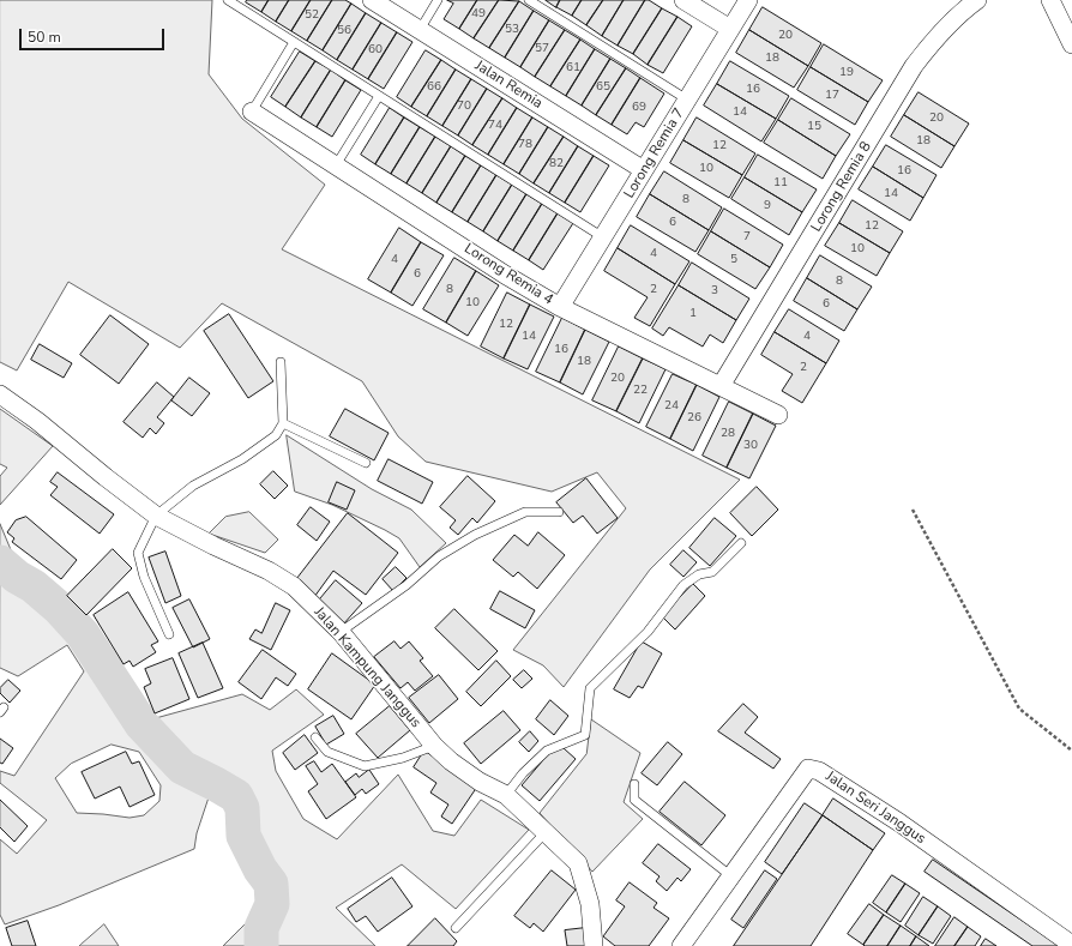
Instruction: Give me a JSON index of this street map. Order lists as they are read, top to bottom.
{
  "streets": {
    "street": [
      "Jalan Remia",
      "Lorong Remia 7",
      "Lorong Remia 8",
      "Lorong Remia 4",
      "Jalan Kampung Janggus",
      "Jalan Seri Janggus"
    ]
  },
  "crossings": [
    ["Jalan Remia", "Lorong Remia 7"],
    ["Lorong Remia 7", "Lorong Remia 4"],
    ["Lorong Remia 8", "Lorong Remia 4"]
  ],
  "house_numbers": [
    "49",
    "52",
    "53",
    "56",
    "20",
    "57",
    "60",
    "18",
    "61",
    "19",
    "66",
    "65",
    "16",
    "17",
    "70",
    "69",
    "14",
    "20",
    "74",
    "15",
    "18",
    "78",
    "12",
    "82",
    "10",
    "16",
    "11",
    "14",
    "8",
    "9",
    "6",
    "12",
    "7",
    "10",
    "4",
    "4",
    "5",
    "6",
    "8",
    "8",
    "2",
    "3",
    "10",
    "6",
    "1",
    "12",
    "14",
    "4",
    "16",
    "18",
    "2",
    "20",
    "22",
    "24",
    "26",
    "28",
    "30"
  ],
  "scale_bar": "50 m"
}
